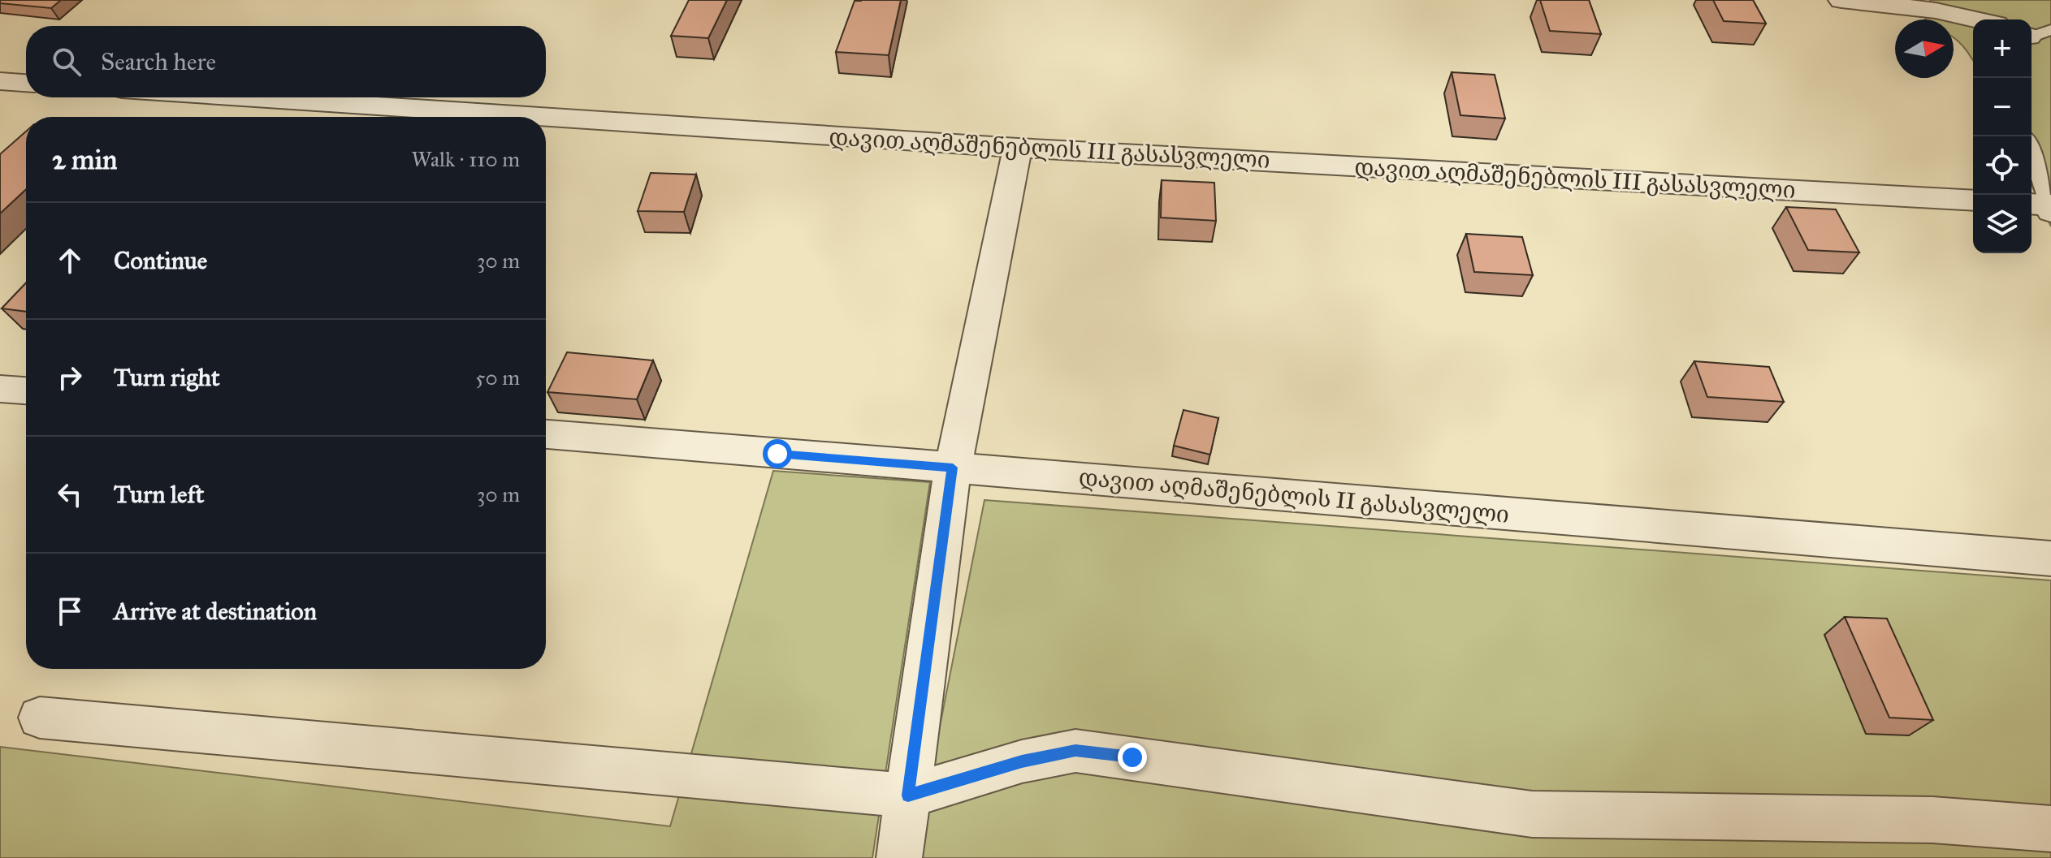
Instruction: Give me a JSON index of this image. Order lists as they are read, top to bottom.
{
  "streets": {
    "street": ["დავით აღმაშენებლის III გასასვლელი", "დავით აღმაშენებლის II გასასვლელი"]
  },
  "north": "right",
  "page": {
    "map_buttons": ["+", "−"],
    "search": "Search here",
    "heading": ["2 min", "Walk · 110 m"],
    "list": [
      ["Continue", "30 m"],
      ["Turn right", "50 m"],
      ["Turn left", "30 m"],
      "Arrive at destination"
    ]
  }
}
